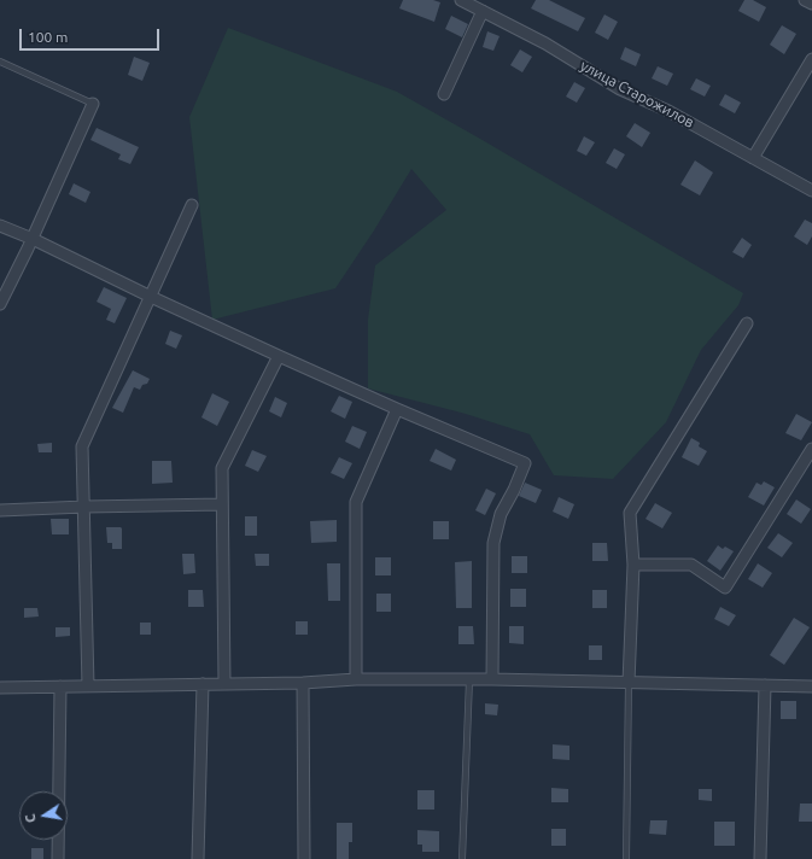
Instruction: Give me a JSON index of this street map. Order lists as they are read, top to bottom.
{
  "streets": {
    "street": ["улица Старожилов"]
  },
  "scale_bar": "100 m",
  "north": "left"
}
